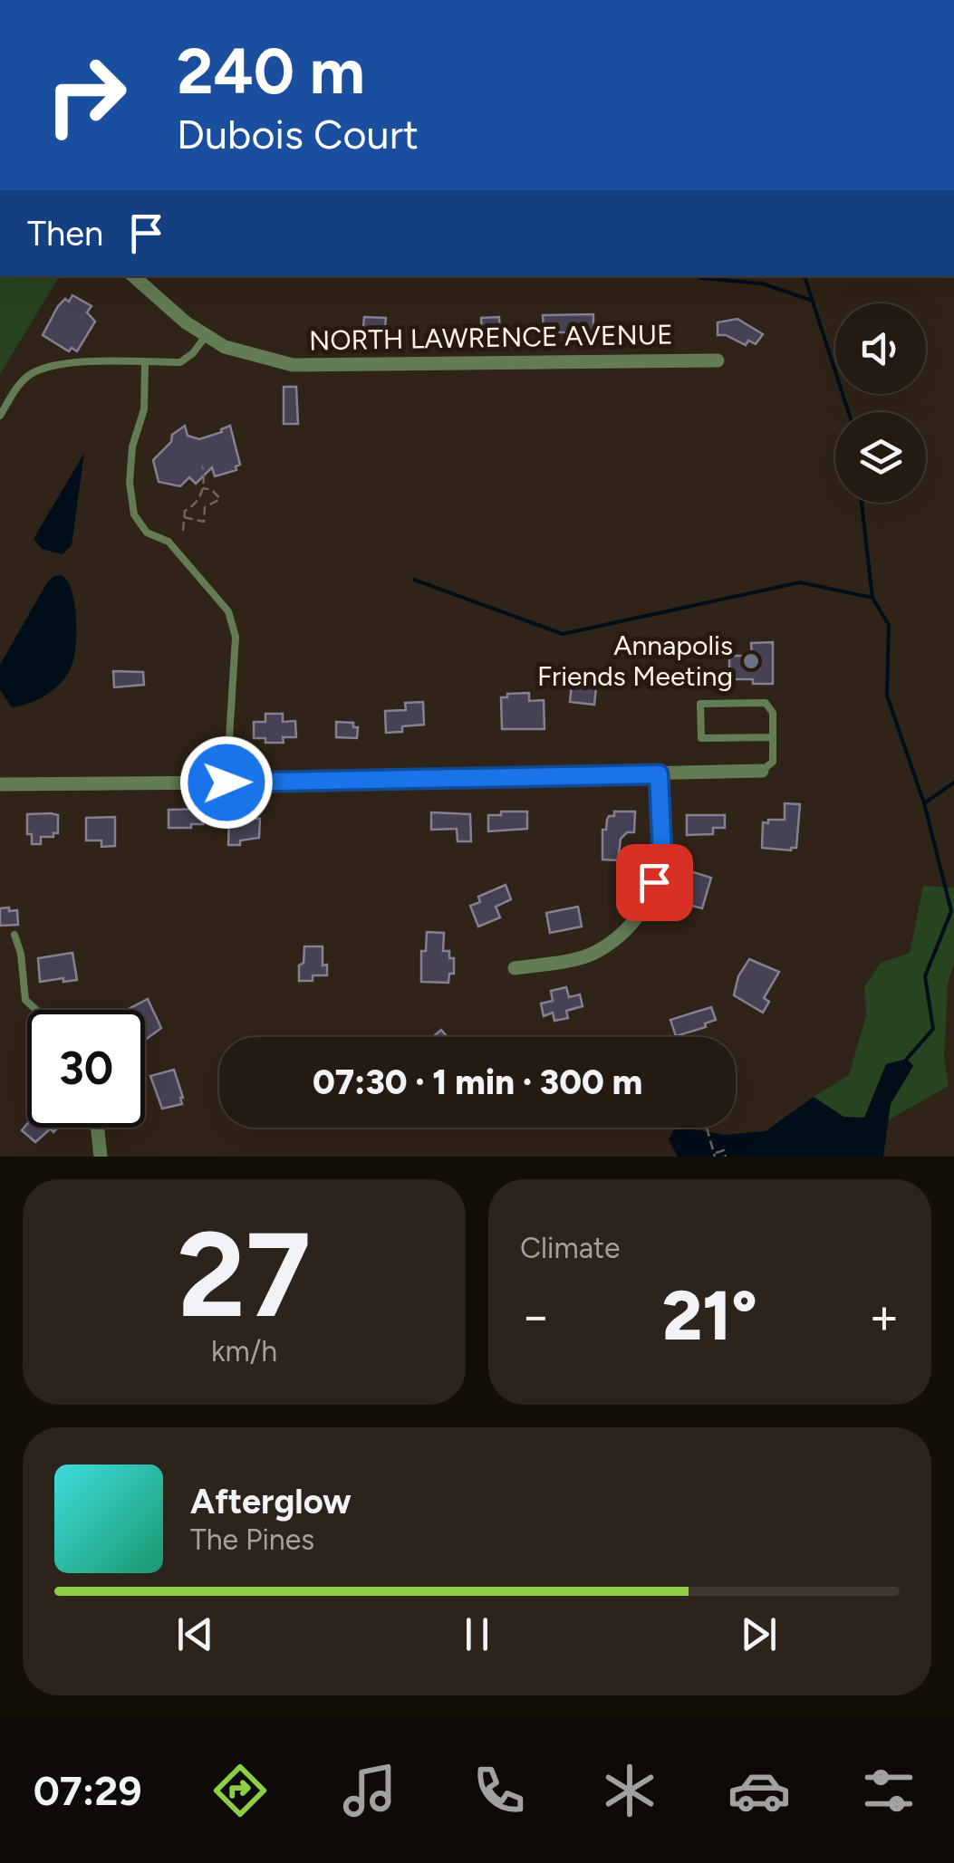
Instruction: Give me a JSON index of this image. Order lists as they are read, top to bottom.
{
  "streets": {
    "street": ["NORTH LAWRENCE AVENUE"]
  },
  "places": ["Annapolis Friends Meeting"],
  "page": {
    "turn": ["240 m", "Dubois Court"],
    "then": "Then",
    "limit": "30",
    "trip": "07:30 · 1 min · 300 m",
    "tile": [
      ["27", "km/h"],
      "Climate"
    ],
    "heat": ["−", "21°", "+"],
    "song": ["Afterglow", "The Pines"],
    "tabs": "07:29"
  }
}
